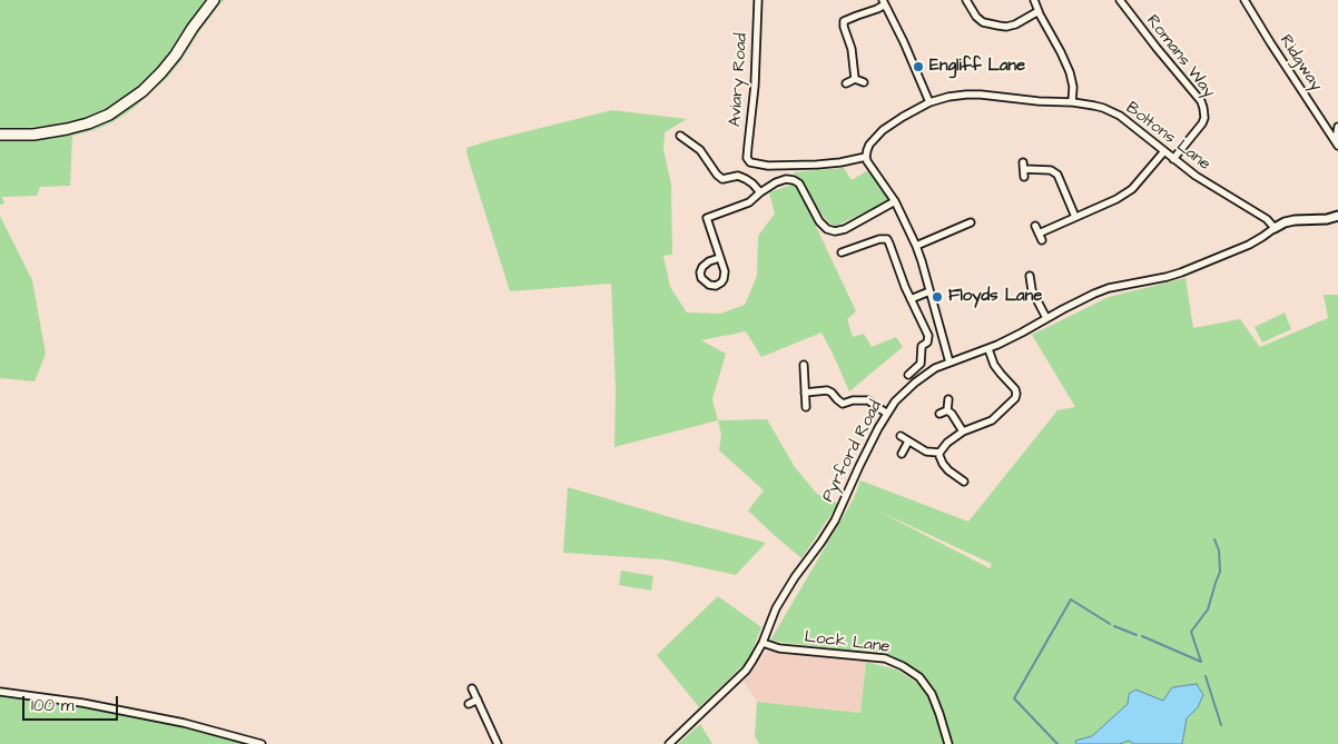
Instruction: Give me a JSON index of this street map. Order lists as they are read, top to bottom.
{
  "streets": {
    "street": [
      "Romans Way",
      "Ridgway",
      "Aviary Road",
      "Boltons Lane",
      "Pyrford Road",
      "Lock Lane"
    ]
  },
  "crossings": [
    ["Romans Way", "Boltons Lane"],
    ["Aviary Road", "Boltons Lane"],
    ["Boltons Lane", "Pyrford Road"],
    ["Pyrford Road", "Lock Lane"]
  ],
  "places": ["Engliff Lane", "Floyds Lane"],
  "scale_bar": "100 m"
}
